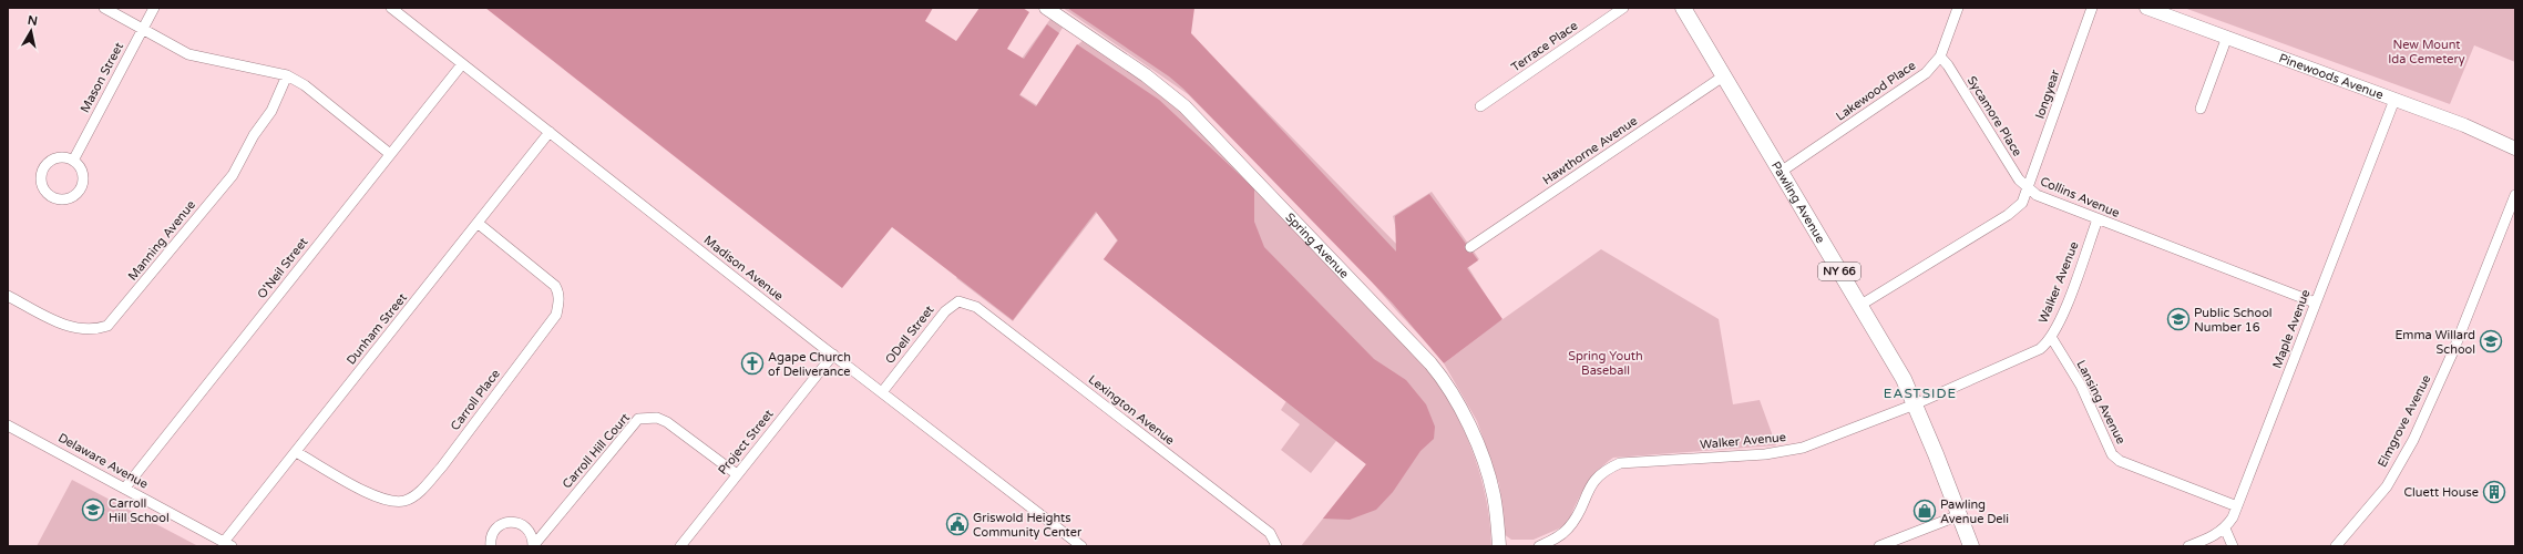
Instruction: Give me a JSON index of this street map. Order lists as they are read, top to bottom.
{
  "streets": {
    "main road": ["Pawling Avenue", "NY 66"],
    "street": [
      "Terrace Place",
      "Pinewoods Avenue",
      "Mason Street",
      "Lakewood Place",
      "longyear",
      "Sycamore Place",
      "Hawthorne Avenue",
      "Collins Avenue",
      "Manning Avenue",
      "Spring Avenue",
      "O'Neil Street",
      "Madison Avenue",
      "Walker Avenue",
      "Dunham Street",
      "Maple Avenue",
      "ODell Street",
      "Carroll Place",
      "Lansing Avenue",
      "Lexington Avenue",
      "Elmgrove Avenue",
      "Project Street",
      "Carroll Hill Court",
      "Delaware Avenue"
    ]
  },
  "crossings": [
    ["Pinewoods Avenue", "Maple Avenue"],
    ["Lakewood Place", "Sycamore Place"],
    ["Lakewood Place", "Pawling Avenue"],
    ["longyear", "Sycamore Place"],
    ["longyear", "Collins Avenue"],
    ["Sycamore Place", "Collins Avenue"],
    ["Hawthorne Avenue", "Pawling Avenue"],
    ["Collins Avenue", "Pawling Avenue"],
    ["Collins Avenue", "Walker Avenue"],
    ["Collins Avenue", "Maple Avenue"],
    ["Pawling Avenue", "Walker Avenue"],
    ["O'Neil Street", "Madison Avenue"],
    ["O'Neil Street", "Delaware Avenue"],
    ["Madison Avenue", "Dunham Street"],
    ["Madison Avenue", "ODell Street"],
    ["Madison Avenue", "Project Street"],
    ["Walker Avenue", "Lansing Avenue"],
    ["Dunham Street", "Carroll Place"],
    ["Dunham Street", "Delaware Avenue"],
    ["Maple Avenue", "Lansing Avenue"],
    ["ODell Street", "Lexington Avenue"],
    ["Project Street", "Carroll Hill Court"]
  ],
  "districts": ["EASTSIDE"],
  "parks": ["New Mount Ida Cemetery", "Spring Youth Baseball"],
  "places": {
    "school or university": ["Public School Number 16", "Emma Willard School", "Carroll Hill School"],
    "church": ["Agape Church of Deliverance"],
    "building": ["Cluett House"],
    "shop": ["Pawling Avenue Deli"],
    "public building": ["Griswold Heights Community Center"]
  },
  "north": "top"
}
